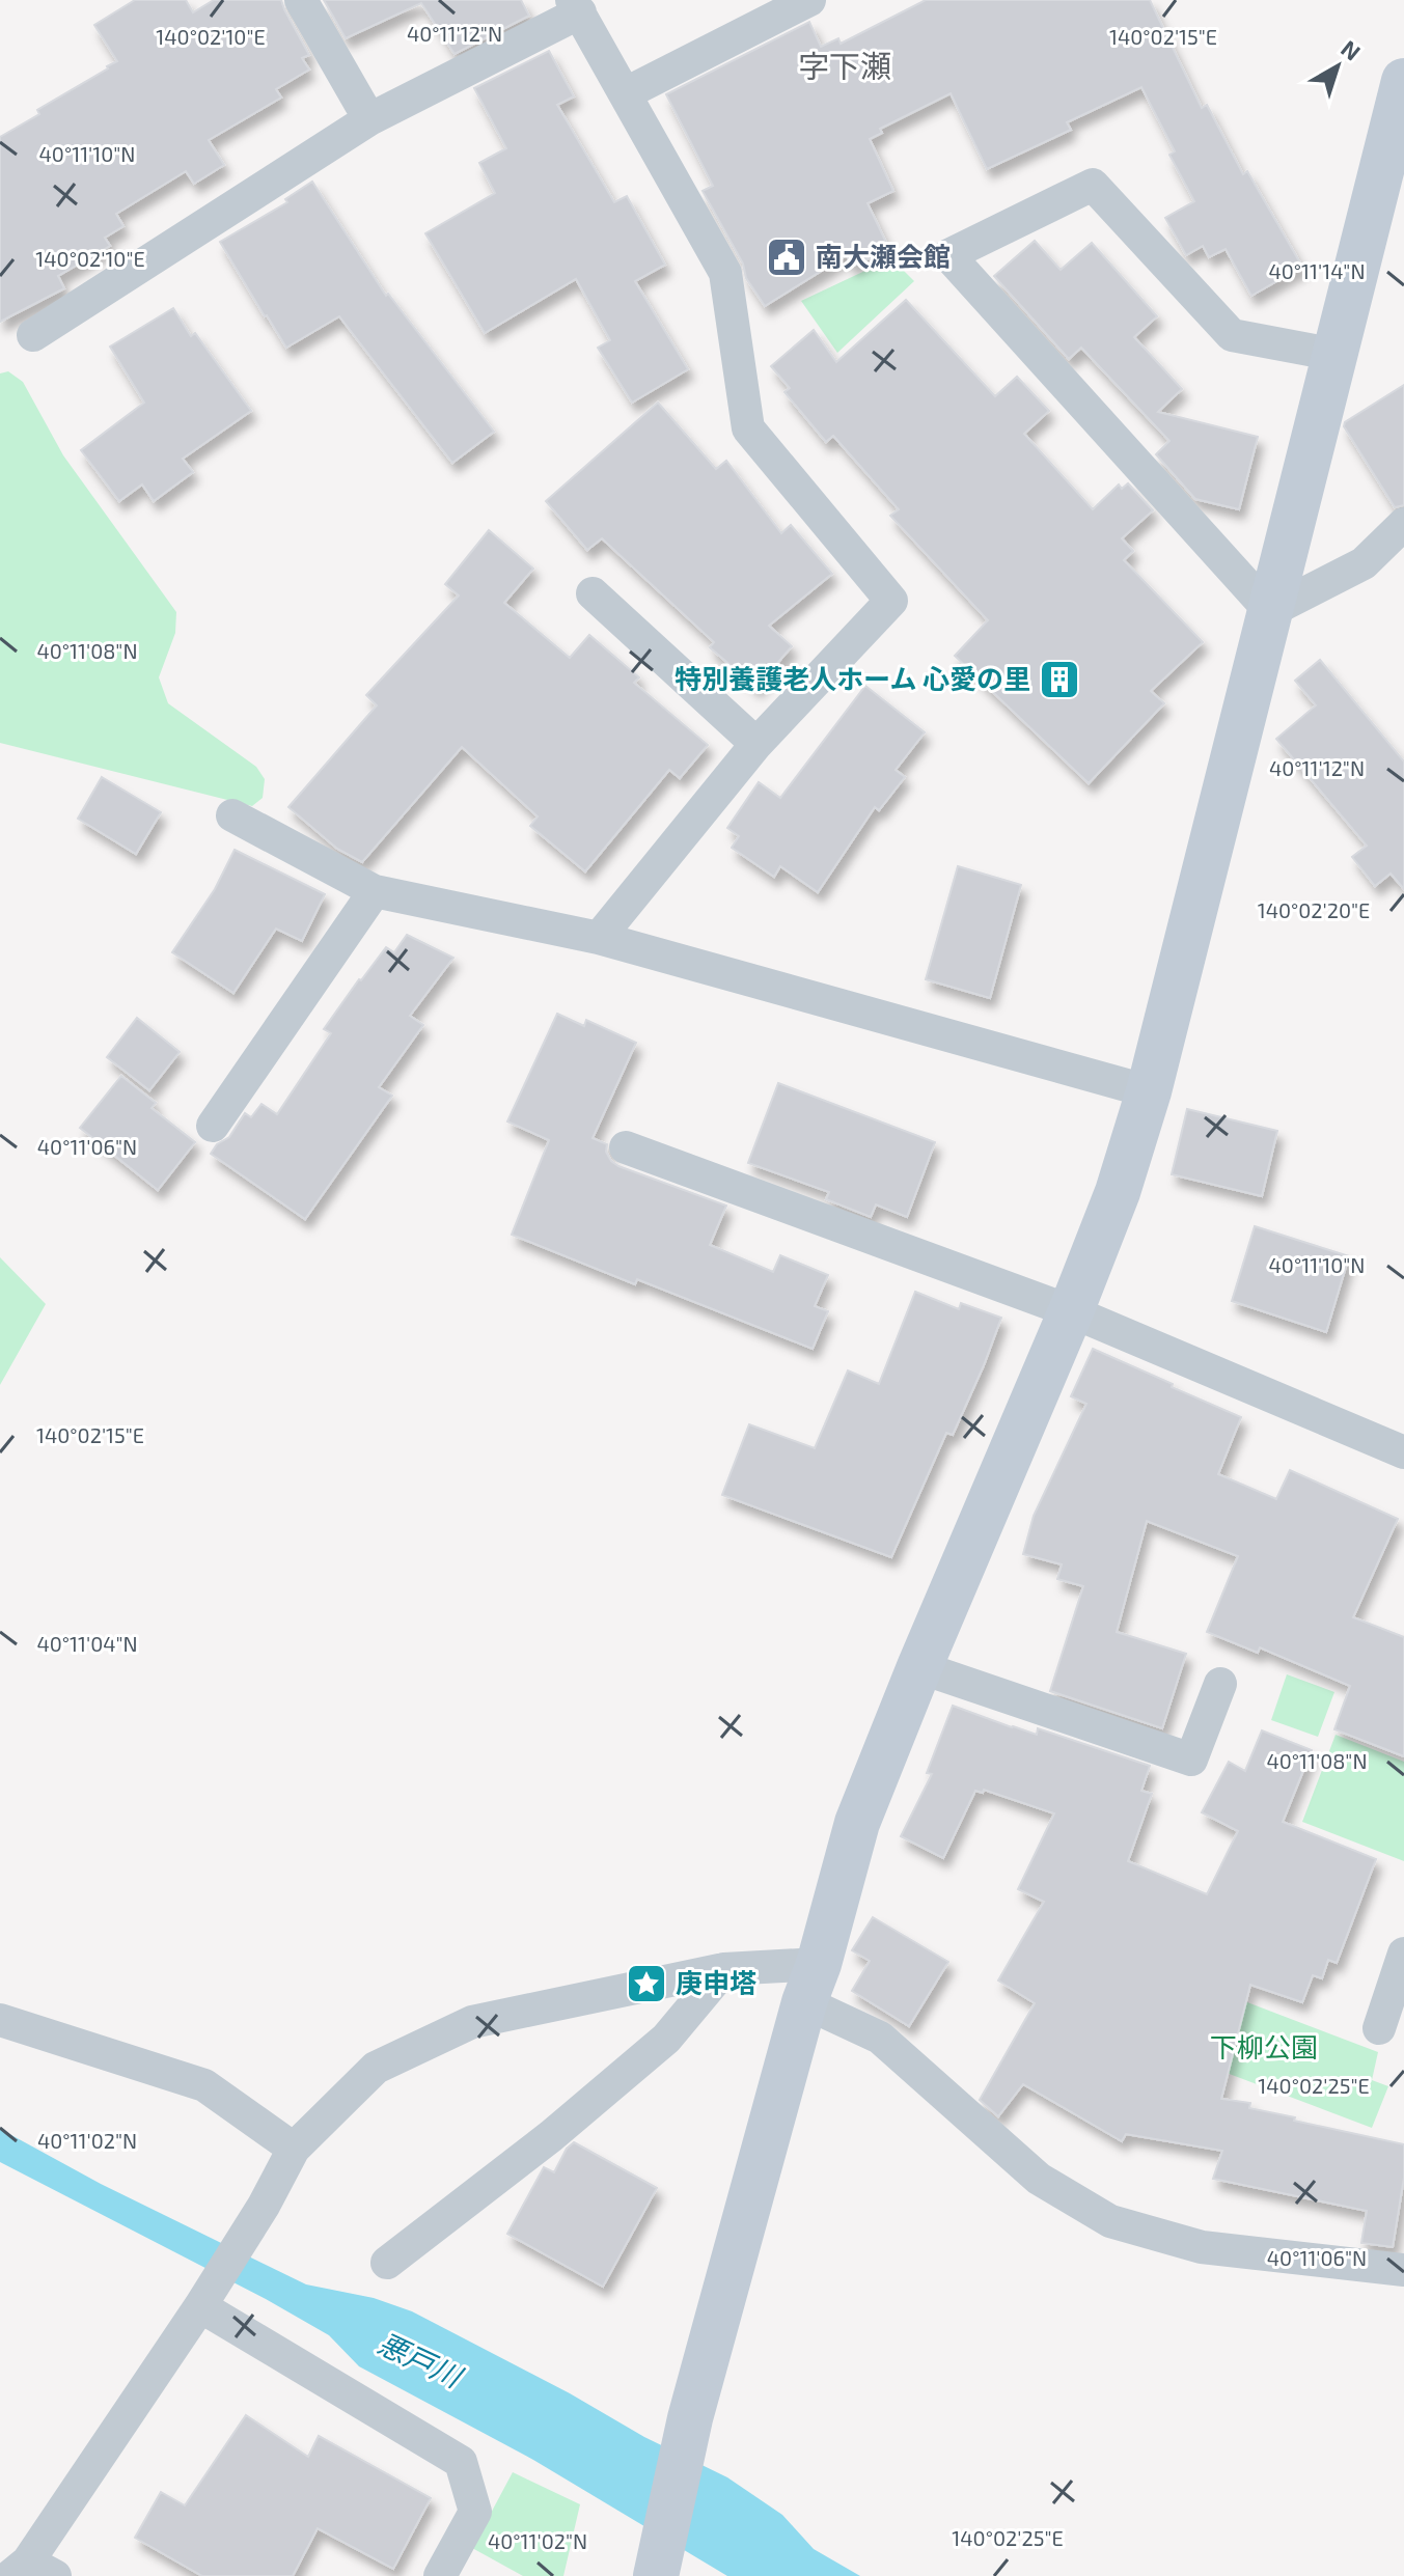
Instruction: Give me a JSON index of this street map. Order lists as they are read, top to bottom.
{
  "districts": ["字下瀬"],
  "water": ["悪戸川"],
  "parks": ["下柳公園"],
  "places": {
    "public building": ["南大瀬会館"],
    "building": ["特別養護老人ホーム 心愛の里"],
    "place": ["庚申塔"]
  },
  "north": "top right",
  "coordinates": [
    "40°11'12\"N",
    "140°02'15\"E",
    "140°02'10\"E",
    "40°11'10\"N",
    "40°11'14\"N",
    "40°11'08\"N",
    "140°02'20\"E",
    "40°11'06\"N",
    "40°11'04\"N",
    "140°02'25\"E",
    "40°11'02\"N"
  ]
}
